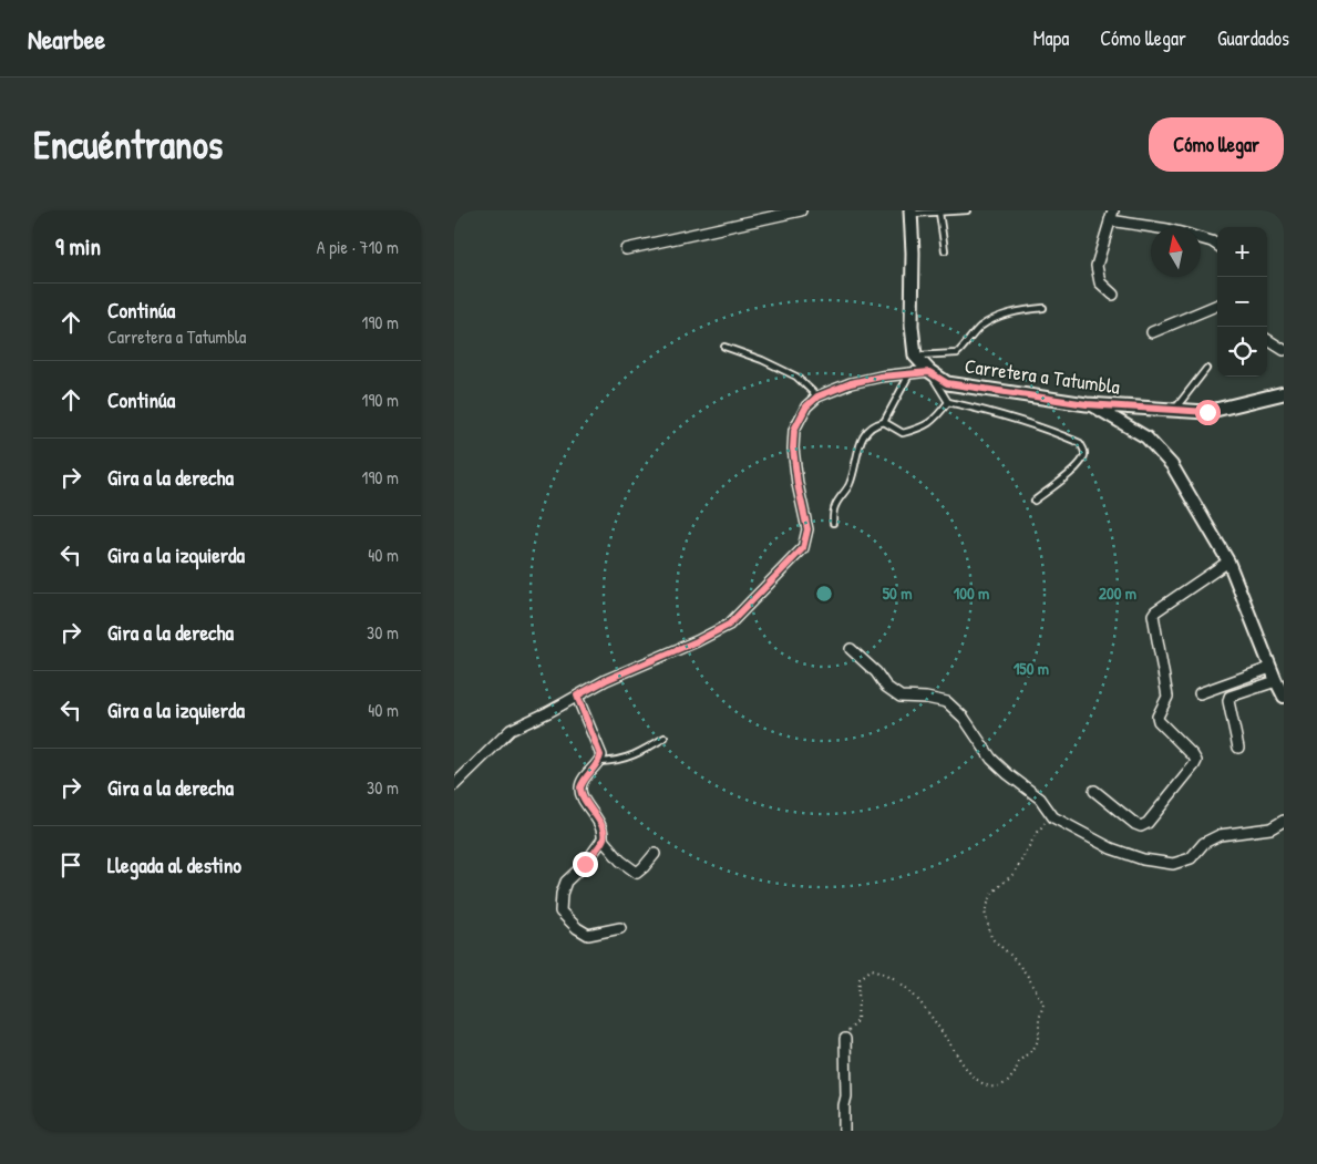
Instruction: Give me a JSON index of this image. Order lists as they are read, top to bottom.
{
  "streets": {
    "main road": ["Carretera a Tatumbla"]
  },
  "north": "top",
  "page": {
    "header": "Nearbee",
    "nav": ["Mapa", "Cómo llegar", "Guardados"],
    "buttons": "Cómo llegar",
    "title": "Encuéntranos",
    "heading": ["9 min", "A pie · 710 m"],
    "map_buttons": ["+", "−"],
    "list": [
      ["Continúa", "Carretera a Tatumbla", "190 m"],
      ["Continúa", "190 m"],
      ["Gira a la derecha", "190 m"],
      ["Gira a la izquierda", "40 m"],
      ["Gira a la derecha", "30 m"],
      ["Gira a la izquierda", "40 m"],
      ["Gira a la derecha", "30 m"],
      "Llegada al destino"
    ]
  },
  "rings": [
    "50 m",
    "100 m",
    "200 m",
    "150 m"
  ]
}
